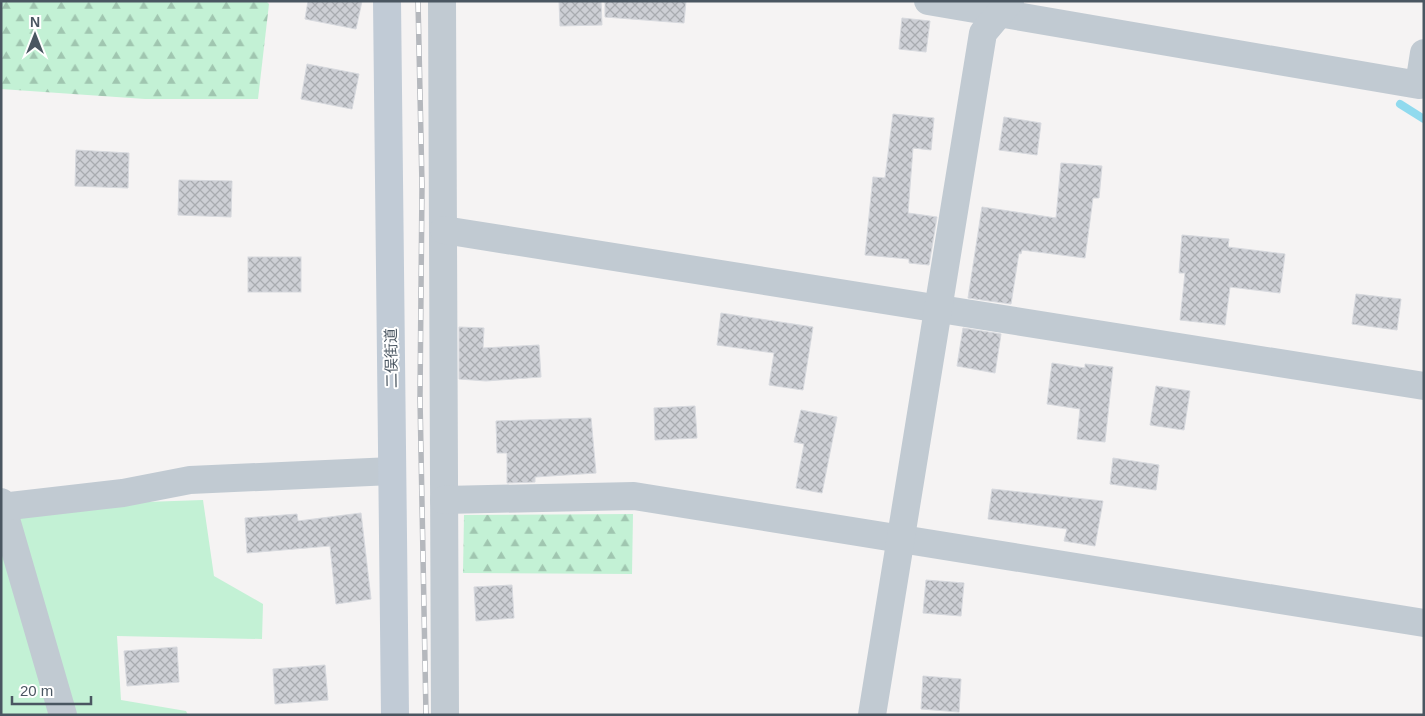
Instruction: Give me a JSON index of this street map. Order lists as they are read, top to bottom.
{
  "streets": {
    "street": ["二俣街道"]
  },
  "scale_bar": "20 m",
  "north": "top"
}
